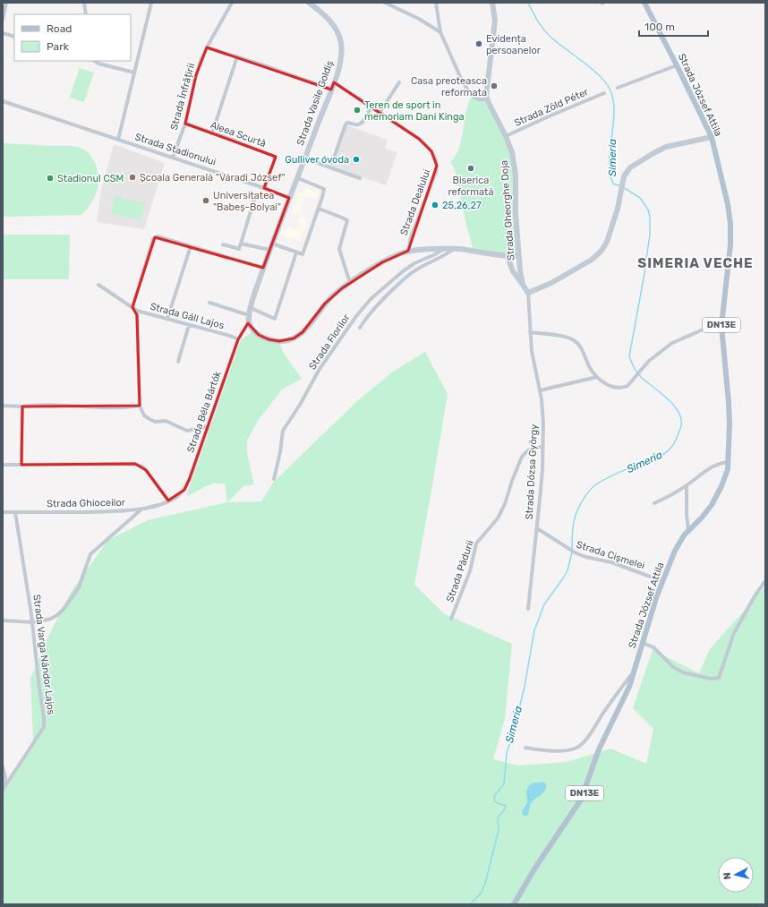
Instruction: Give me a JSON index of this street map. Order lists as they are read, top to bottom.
{
  "streets": {
    "main road": ["Strada József Attila", "DN13E"],
    "street": [
      "Strada Înfrățirii",
      "Strada Vasile Goldiș",
      "Strada Zöld Péter",
      "Aleea Scurtă",
      "Strada Stadionului",
      "Strada Dealului",
      "Strada Gheorghe Doja",
      "Strada Gáll Lajos",
      "Strada Florilor",
      "Strada Béla Bártók",
      "Strada Dózsa György",
      "Strada Ghioceilor",
      "Strada Cișmelei",
      "Strada Pădurii",
      "Strada Varga Nándor Lajos"
    ]
  },
  "crossings": [
    ["Strada József Attila", "DN13E"],
    ["Strada József Attila", "Strada Cișmelei"],
    ["Strada Înfrățirii", "Aleea Scurtă"],
    ["Strada Înfrățirii", "Strada Stadionului"],
    ["Strada Vasile Goldiș", "Strada Stadionului"],
    ["Strada Vasile Goldiș", "Strada Dealului"],
    ["Strada Zöld Péter", "Strada Gheorghe Doja"],
    ["Aleea Scurtă", "Strada Stadionului"],
    ["Strada Gheorghe Doja", "Strada Dózsa György"],
    ["Strada Gáll Lajos", "Strada Béla Bártók"],
    ["Strada Béla Bártók", "Strada Ghioceilor"],
    ["Strada Dózsa György", "Strada Cișmelei"],
    ["Strada Dózsa György", "Strada Pădurii"],
    ["Strada Ghioceilor", "Strada Varga Nándor Lajos"]
  ],
  "districts": ["SIMERIA VECHE"],
  "water": ["Simeria"],
  "places": [
    "Evidența persoanelor",
    "Casa preoteasca reformata",
    "Teren de sport in memoriam Dani Kinga",
    "Gulliver óvoda",
    "Biserica reformată",
    "Școala Generală \"Váradi József\"",
    "Stadionul CSM",
    "Universitatea \"Babeș-Bolyai\"",
    "25,26,27"
  ],
  "legend": ["Road", "Park"],
  "scale_bar": "100 m",
  "north": "left"
}
